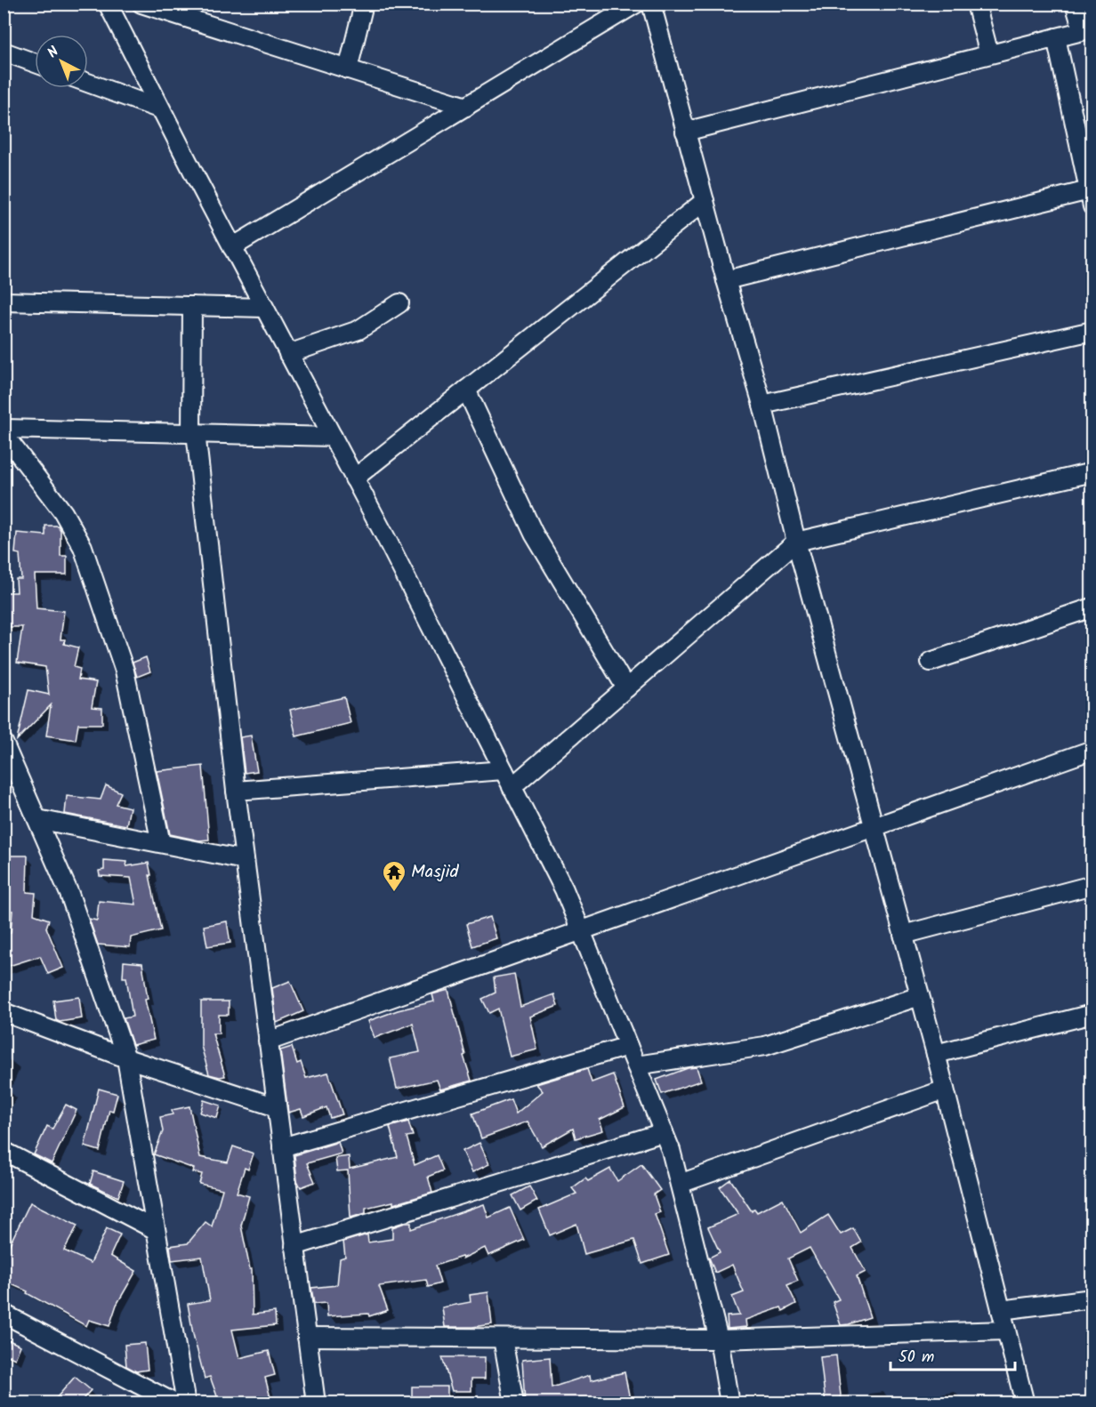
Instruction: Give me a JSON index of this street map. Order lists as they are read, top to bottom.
{
  "places": {
    "temple": ["Masjid"]
  },
  "scale_bar": "50 m",
  "north": "top left"
}
